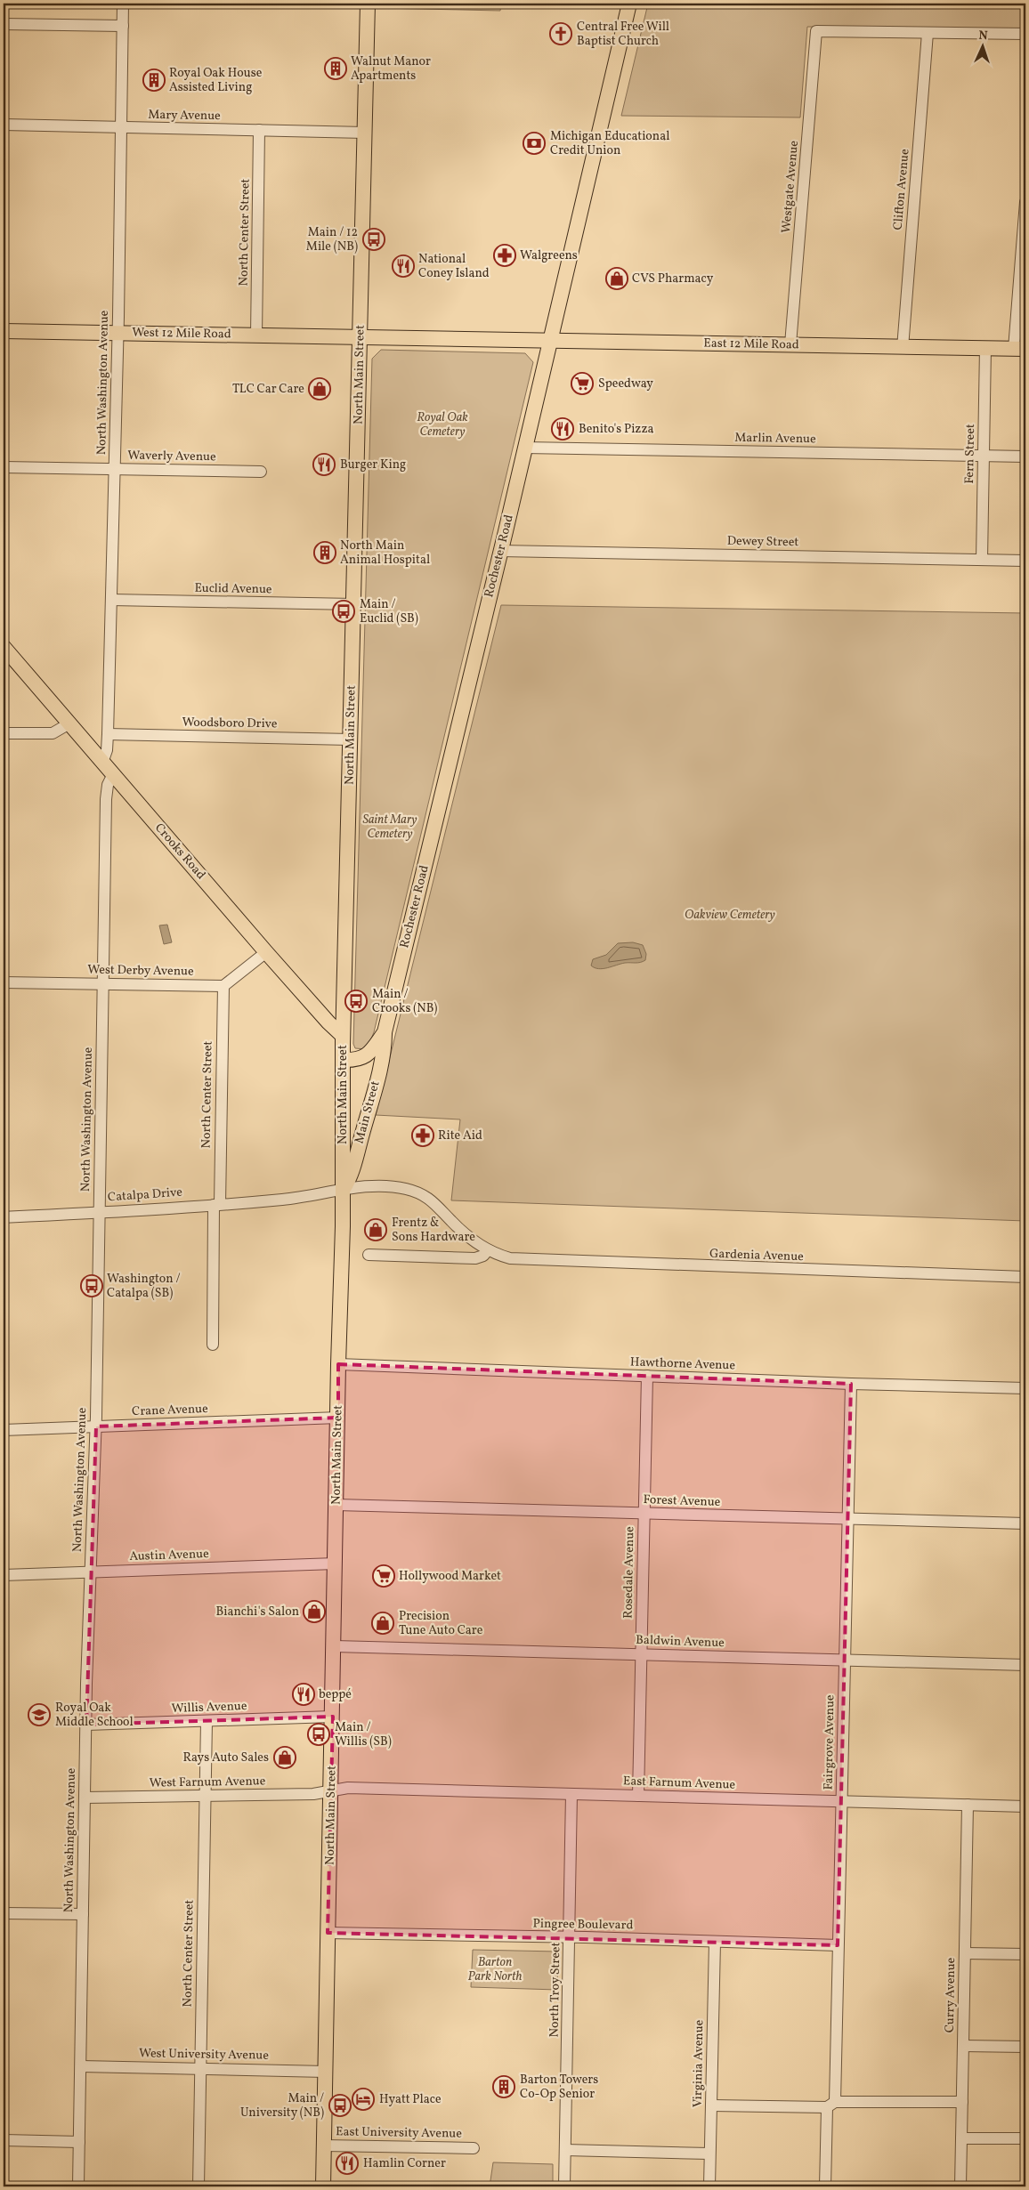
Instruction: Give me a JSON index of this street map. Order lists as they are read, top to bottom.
{
  "streets": {
    "main road": [
      "West 12 Mile Road",
      "East 12 Mile Road",
      "North Main Street",
      "Rochester Road",
      "Crooks Road",
      "Main Street"
    ],
    "street": [
      "Mary Avenue",
      "Westgate Avenue",
      "Clifton Avenue",
      "North Center Street",
      "North Washington Avenue",
      "Marlin Avenue",
      "Fern Street",
      "Waverly Avenue",
      "Dewey Street",
      "Euclid Avenue",
      "Woodsboro Drive",
      "West Derby Avenue",
      "Catalpa Drive",
      "Gardenia Avenue",
      "Hawthorne Avenue",
      "Crane Avenue",
      "Forest Avenue",
      "Austin Avenue",
      "Rosedale Avenue",
      "Baldwin Avenue",
      "Willis Avenue",
      "Fairgrove Avenue",
      "West Farnum Avenue",
      "East Farnum Avenue",
      "Pingree Boulevard",
      "North Troy Street",
      "Curry Avenue",
      "West University Avenue",
      "Virginia Avenue",
      "East University Avenue"
    ]
  },
  "crossings": [
    ["Mary Avenue", "North Center Street"],
    ["Mary Avenue", "North Main Street"],
    ["Mary Avenue", "North Washington Avenue"],
    ["Westgate Avenue", "Clifton Avenue"],
    ["Westgate Avenue", "East 12 Mile Road"],
    ["Clifton Avenue", "East 12 Mile Road"],
    ["North Center Street", "West 12 Mile Road"],
    ["North Center Street", "West Derby Avenue"],
    ["North Center Street", "Catalpa Drive"],
    ["North Center Street", "Willis Avenue"],
    ["North Center Street", "West Farnum Avenue"],
    ["North Center Street", "West University Avenue"],
    ["West 12 Mile Road", "East 12 Mile Road"],
    ["West 12 Mile Road", "North Main Street"],
    ["West 12 Mile Road", "North Washington Avenue"],
    ["East 12 Mile Road", "North Main Street"],
    ["East 12 Mile Road", "Fern Street"],
    ["East 12 Mile Road", "Rochester Road"],
    ["North Main Street", "Rochester Road"],
    ["North Main Street", "Euclid Avenue"],
    ["North Main Street", "Woodsboro Drive"],
    ["North Main Street", "Crooks Road"],
    ["North Main Street", "Main Street"],
    ["North Main Street", "Gardenia Avenue"],
    ["North Main Street", "Hawthorne Avenue"],
    ["North Main Street", "Crane Avenue"],
    ["North Main Street", "Forest Avenue"],
    ["North Main Street", "Austin Avenue"],
    ["North Main Street", "Baldwin Avenue"],
    ["North Main Street", "Willis Avenue"],
    ["North Main Street", "West Farnum Avenue"],
    ["North Main Street", "East Farnum Avenue"],
    ["North Main Street", "Pingree Boulevard"],
    ["North Main Street", "West University Avenue"],
    ["North Main Street", "East University Avenue"],
    ["North Washington Avenue", "Waverly Avenue"],
    ["North Washington Avenue", "Euclid Avenue"],
    ["North Washington Avenue", "Woodsboro Drive"],
    ["North Washington Avenue", "Crooks Road"],
    ["North Washington Avenue", "West Derby Avenue"],
    ["North Washington Avenue", "Catalpa Drive"],
    ["North Washington Avenue", "Crane Avenue"],
    ["North Washington Avenue", "Austin Avenue"],
    ["North Washington Avenue", "Willis Avenue"],
    ["North Washington Avenue", "West Farnum Avenue"],
    ["North Washington Avenue", "West University Avenue"],
    ["Marlin Avenue", "Fern Street"],
    ["Marlin Avenue", "Rochester Road"],
    ["Fern Street", "Dewey Street"],
    ["Dewey Street", "Rochester Road"],
    ["Rochester Road", "Main Street"],
    ["Main Street", "Gardenia Avenue"],
    ["Catalpa Drive", "Gardenia Avenue"],
    ["Hawthorne Avenue", "Rosedale Avenue"],
    ["Hawthorne Avenue", "Fairgrove Avenue"],
    ["Forest Avenue", "Rosedale Avenue"],
    ["Forest Avenue", "Fairgrove Avenue"],
    ["Rosedale Avenue", "Baldwin Avenue"],
    ["Rosedale Avenue", "East Farnum Avenue"],
    ["Baldwin Avenue", "Fairgrove Avenue"],
    ["Fairgrove Avenue", "East Farnum Avenue"],
    ["Fairgrove Avenue", "Pingree Boulevard"],
    ["West Farnum Avenue", "East Farnum Avenue"],
    ["East Farnum Avenue", "North Troy Street"],
    ["East Farnum Avenue", "Curry Avenue"],
    ["Pingree Boulevard", "North Troy Street"],
    ["Pingree Boulevard", "Virginia Avenue"]
  ],
  "parks": [
    "Royal Oak Cemetery",
    "Saint Mary Cemetery",
    "Oakview Cemetery",
    "Barton Park North"
  ],
  "places": {
    "church": ["Central Free Will Baptist Church"],
    "building": [
      "Walnut Manor Apartments",
      "Royal Oak House Assisted Living",
      "North Main Animal Hospital",
      "Barton Towers Co-Op Senior"
    ],
    "bank": ["Michigan Educational Credit Union"],
    "bus stop": [
      "Main / 12 Mile (NB)",
      "Main / Euclid (SB)",
      "Main / Crooks (NB)",
      "Washington / Catalpa (SB)",
      "Main / Willis (SB)",
      "Main / University (NB)"
    ],
    "pharmacy": ["Walgreens", "Rite Aid"],
    "restaurant": [
      "National Coney Island",
      "Benito's Pizza",
      "Burger King",
      "beppé",
      "Hamlin Corner"
    ],
    "shop": [
      "CVS Pharmacy",
      "TLC Car Care",
      "Frentz & Sons Hardware",
      "Bianchi's Salon",
      "Precision Tune Auto Care",
      "Rays Auto Sales"
    ],
    "supermarket": ["Speedway", "Hollywood Market"],
    "school or university": ["Royal Oak Middle School"],
    "hotel": ["Hyatt Place"]
  },
  "north": "top"
}
